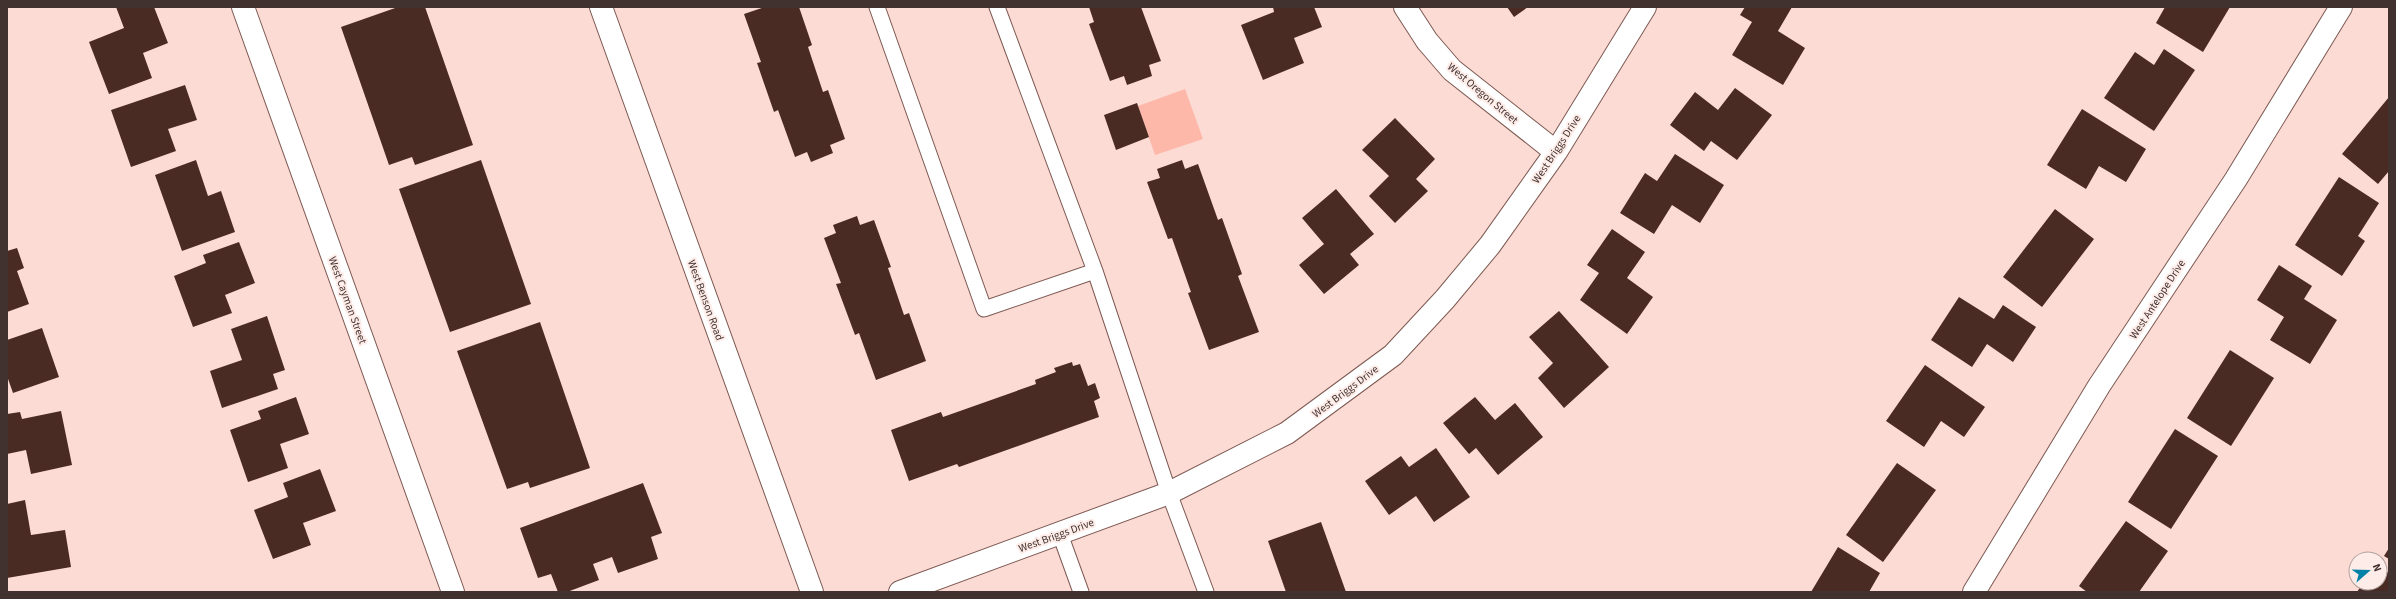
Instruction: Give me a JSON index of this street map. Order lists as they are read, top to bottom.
{
  "streets": {
    "street": [
      "West Oregon Street",
      "West Briggs Drive",
      "West Antelope Drive",
      "West Cayman Street",
      "West Benson Road"
    ]
  },
  "crossings": [
    ["West Oregon Street", "West Briggs Drive"]
  ],
  "north": "right"
}
